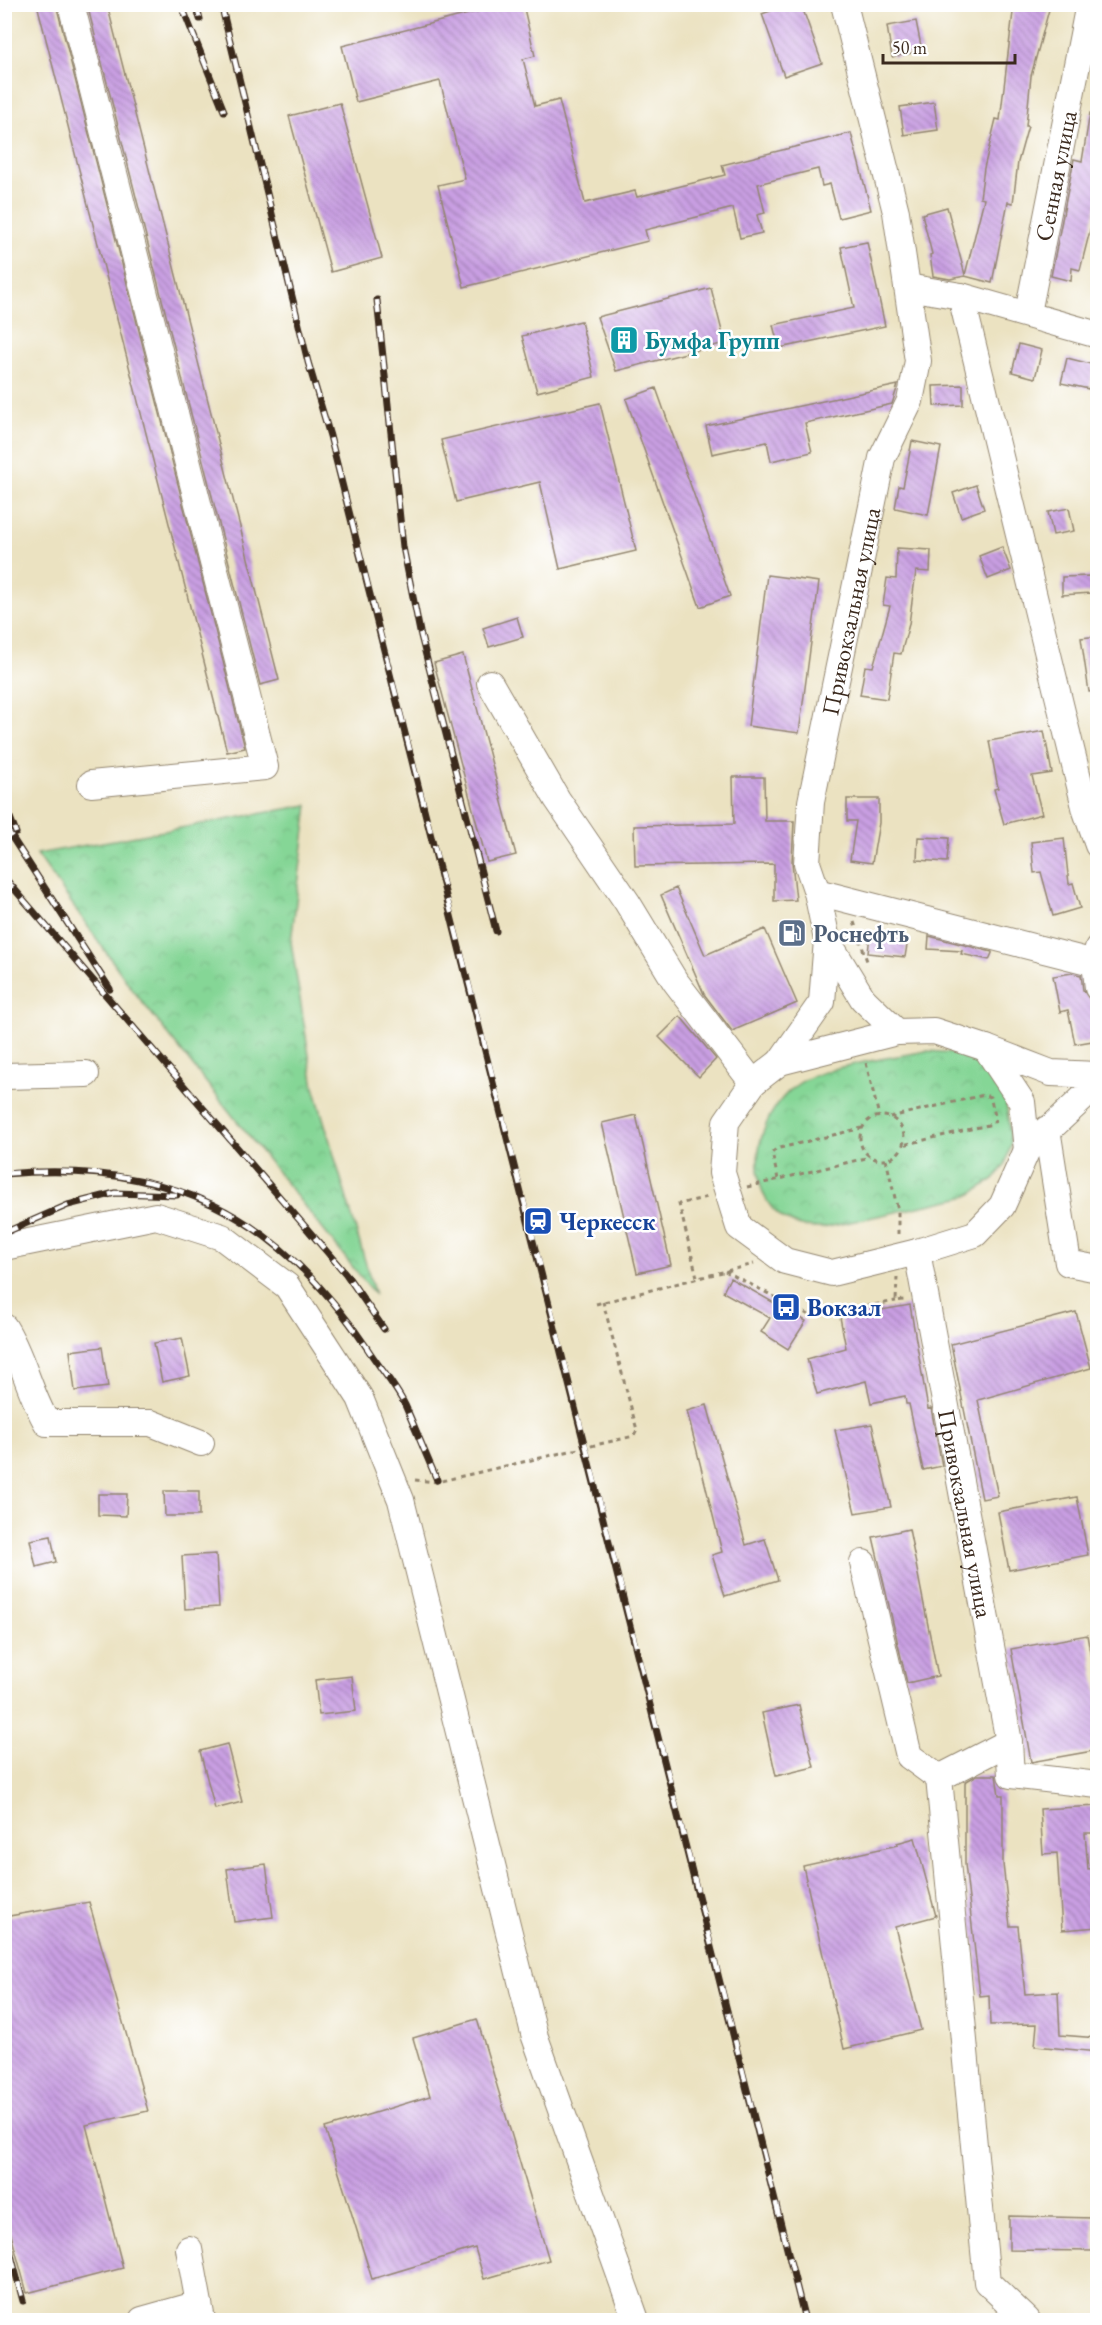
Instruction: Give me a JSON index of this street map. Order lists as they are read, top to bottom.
{
  "streets": {
    "street": ["Сенная улица", "Привокзальная улица"]
  },
  "places": {
    "building": ["Бумфа Групп"],
    "fuel station": ["Роснефть"],
    "station": ["Черкесск"],
    "bus stop": ["Вокзал"]
  },
  "scale_bar": "50 m"
}
